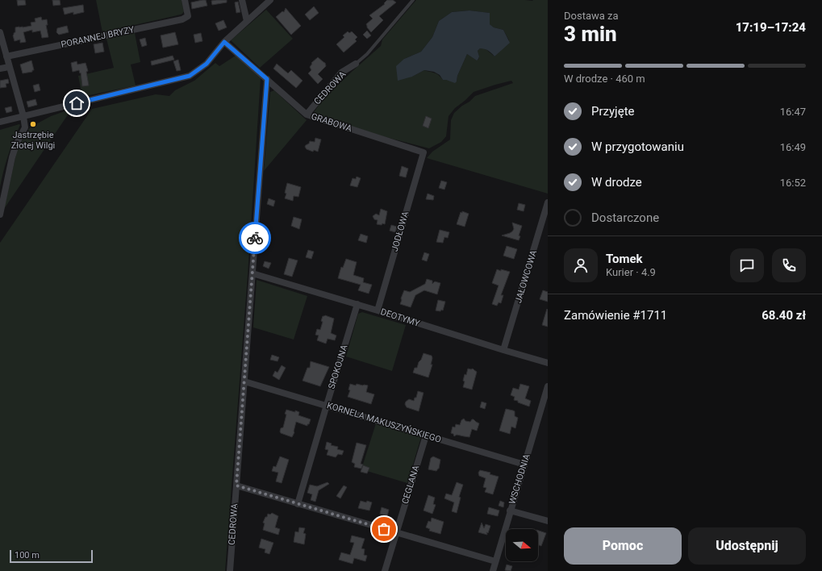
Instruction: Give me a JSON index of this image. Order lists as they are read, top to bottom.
{
  "streets": {
    "street": [
      "PORANNEJ BRYZY",
      "CEDROWA",
      "GRABOWA",
      "JODŁOWA",
      "JAŁOWCOWA",
      "DEOTYMY",
      "SPOKOJNA",
      "KORNELA MAKUSZYŃSKIEGO",
      "WSCHODNIA",
      "CEGLANA"
    ]
  },
  "crossings": [
    ["CEDROWA", "GRABOWA"],
    ["CEDROWA", "DEOTYMY"],
    ["CEDROWA", "KORNELA MAKUSZYŃSKIEGO"],
    ["GRABOWA", "JODŁOWA"],
    ["JODŁOWA", "DEOTYMY"],
    ["JAŁOWCOWA", "DEOTYMY"],
    ["DEOTYMY", "SPOKOJNA"],
    ["SPOKOJNA", "KORNELA MAKUSZYŃSKIEGO"],
    ["KORNELA MAKUSZYŃSKIEGO", "WSCHODNIA"],
    ["KORNELA MAKUSZYŃSKIEGO", "CEGLANA"]
  ],
  "places": ["Jastrzębie Złotej Wilgi"],
  "scale_bar": "100 m",
  "north": "right",
  "page": {
    "heading": ["3 min", "Dostawa za", "17:19–17:24"],
    "panel": [
      "Tomek",
      "Kurier · 4.9",
      "Zamówienie #1711",
      "68.40 zł"
    ],
    "bar": "W drodze · 460 m",
    "list": [
      ["Przyjęte", "16:47"],
      ["W przygotowaniu", "16:49"],
      ["W drodze", "16:52"],
      "Dostarczone"
    ],
    "buttons": ["Pomoc", "Udostępnij"],
    "scale": "100 m"
  }
}
